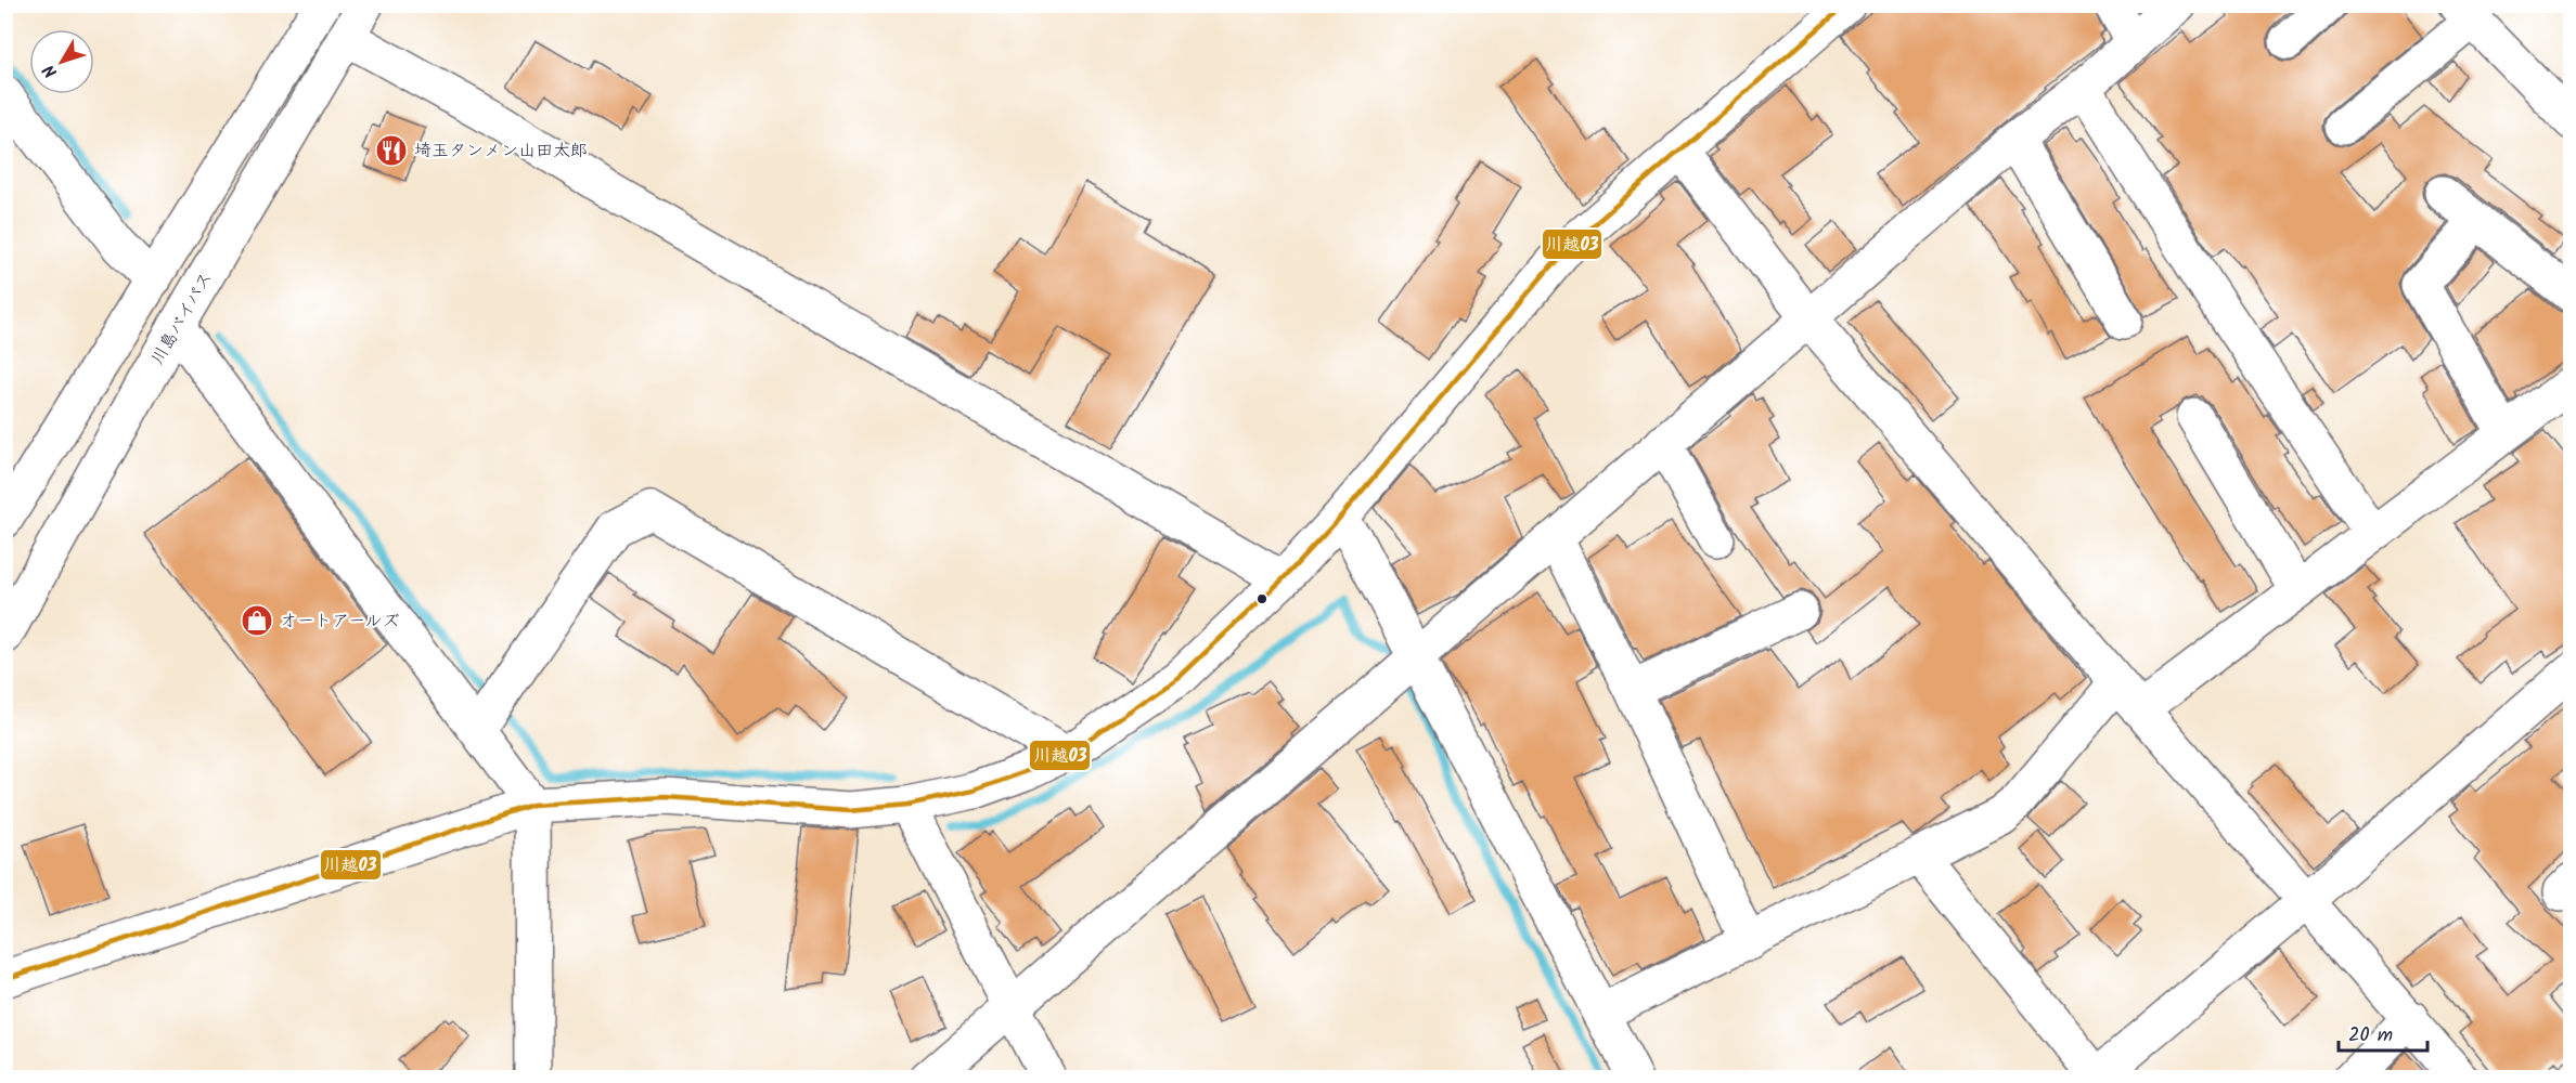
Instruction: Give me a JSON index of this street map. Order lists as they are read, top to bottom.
{
  "streets": {
    "main road": ["川島バイパス"]
  },
  "places": {
    "restaurant": ["埼玉タンメン山田太郎"],
    "shop": ["オートアールズ"]
  },
  "lines": ["transit line 川越03"],
  "scale_bar": "20 m",
  "north": "bottom left"
}
